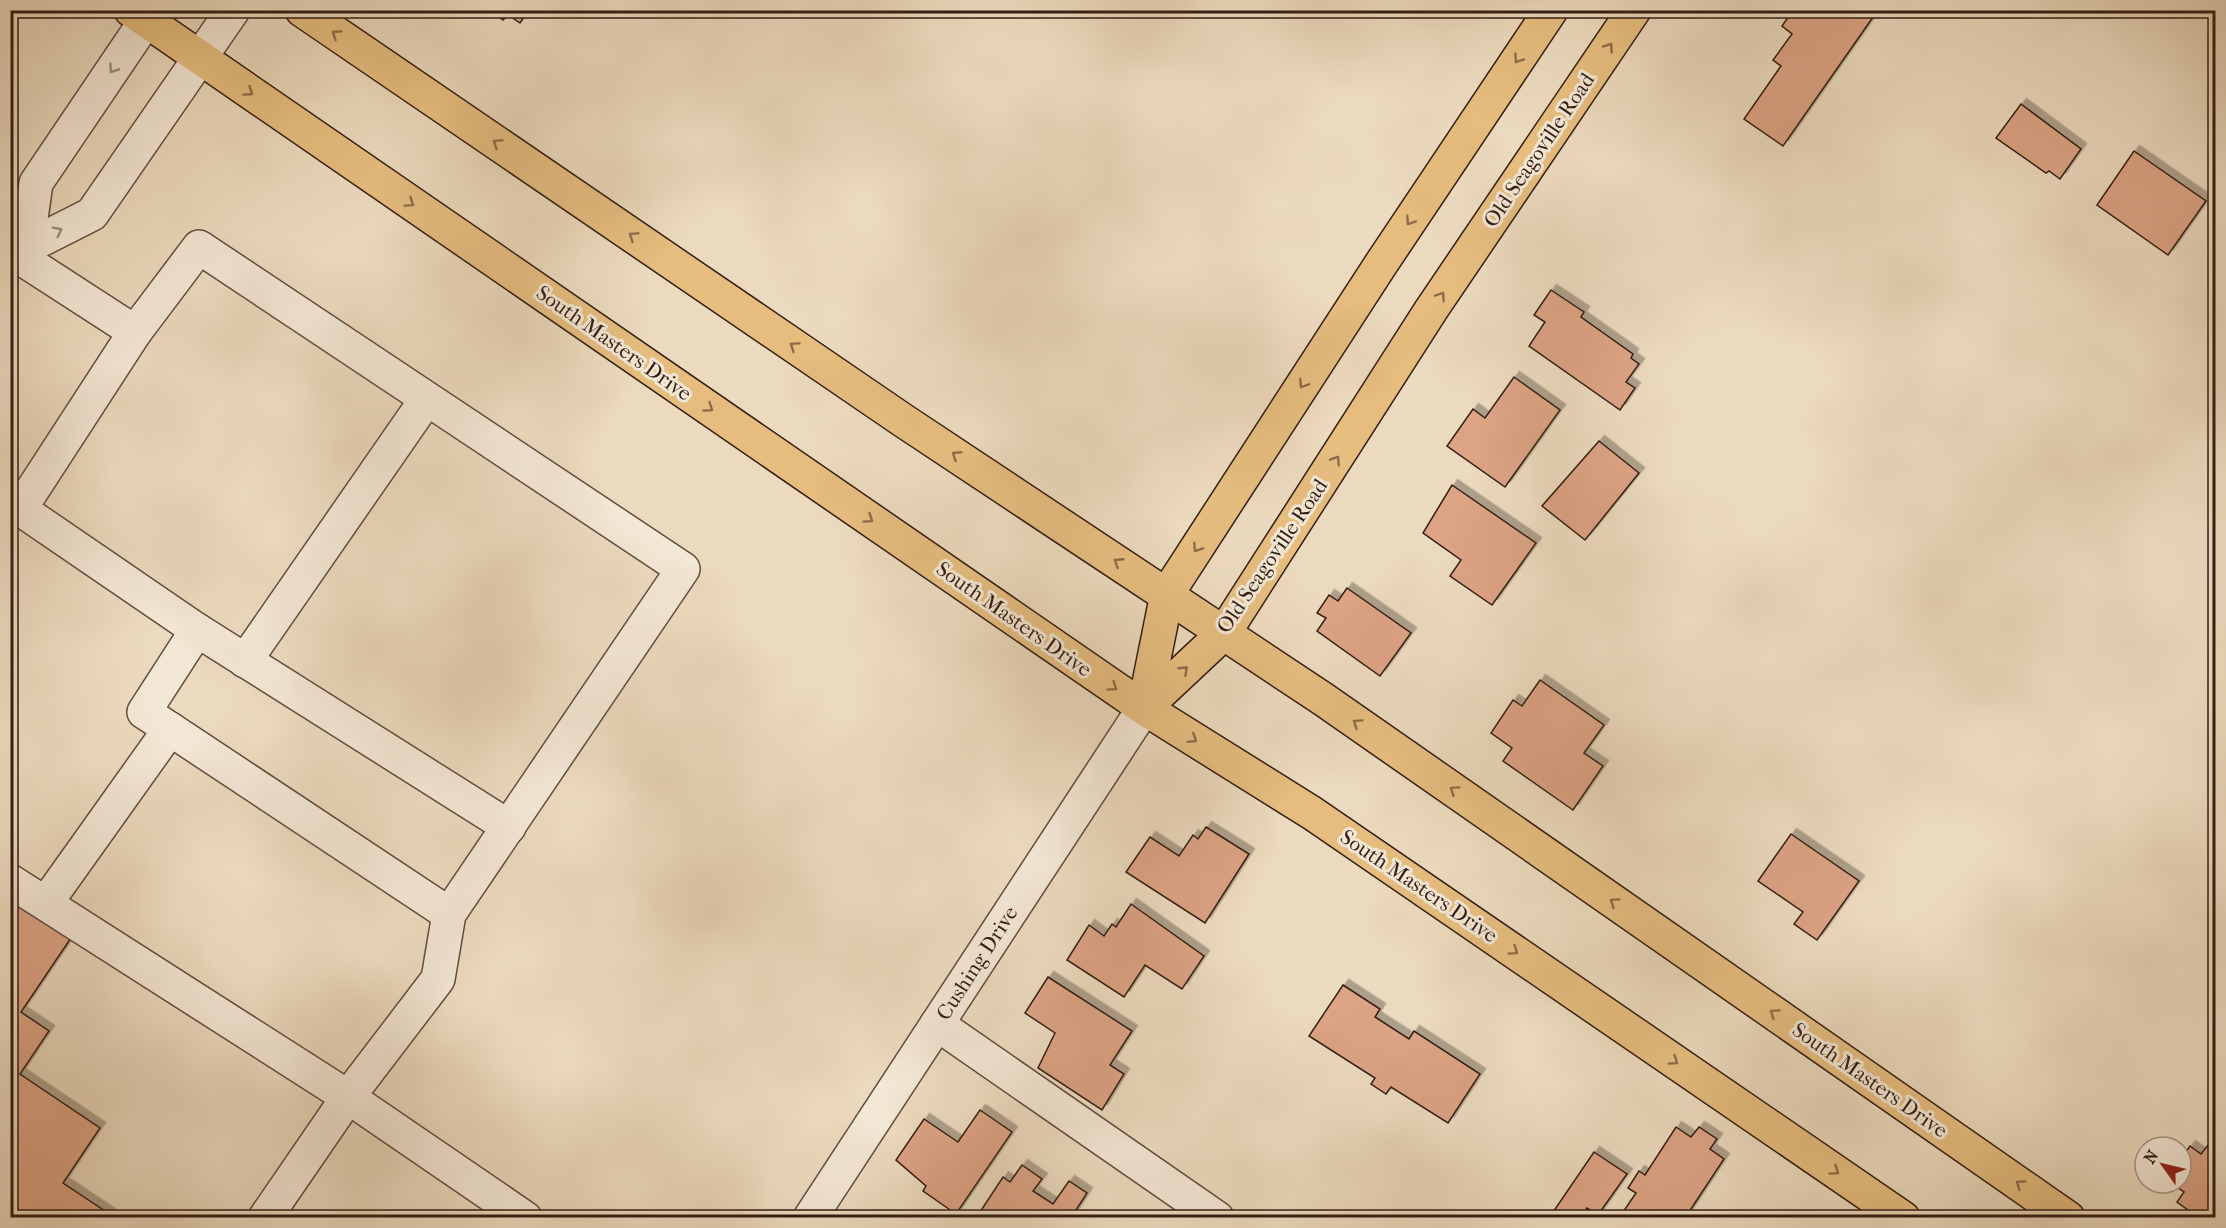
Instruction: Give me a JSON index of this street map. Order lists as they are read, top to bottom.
{
  "streets": {
    "main road": ["Old Seagoville Road", "South Masters Drive"],
    "street": ["Cushing Drive"]
  },
  "crossings": [
    ["Old Seagoville Road", "South Masters Drive"],
    ["Old Seagoville Road", "Cushing Drive"],
    ["South Masters Drive", "Cushing Drive"]
  ],
  "north": "top left"
}
